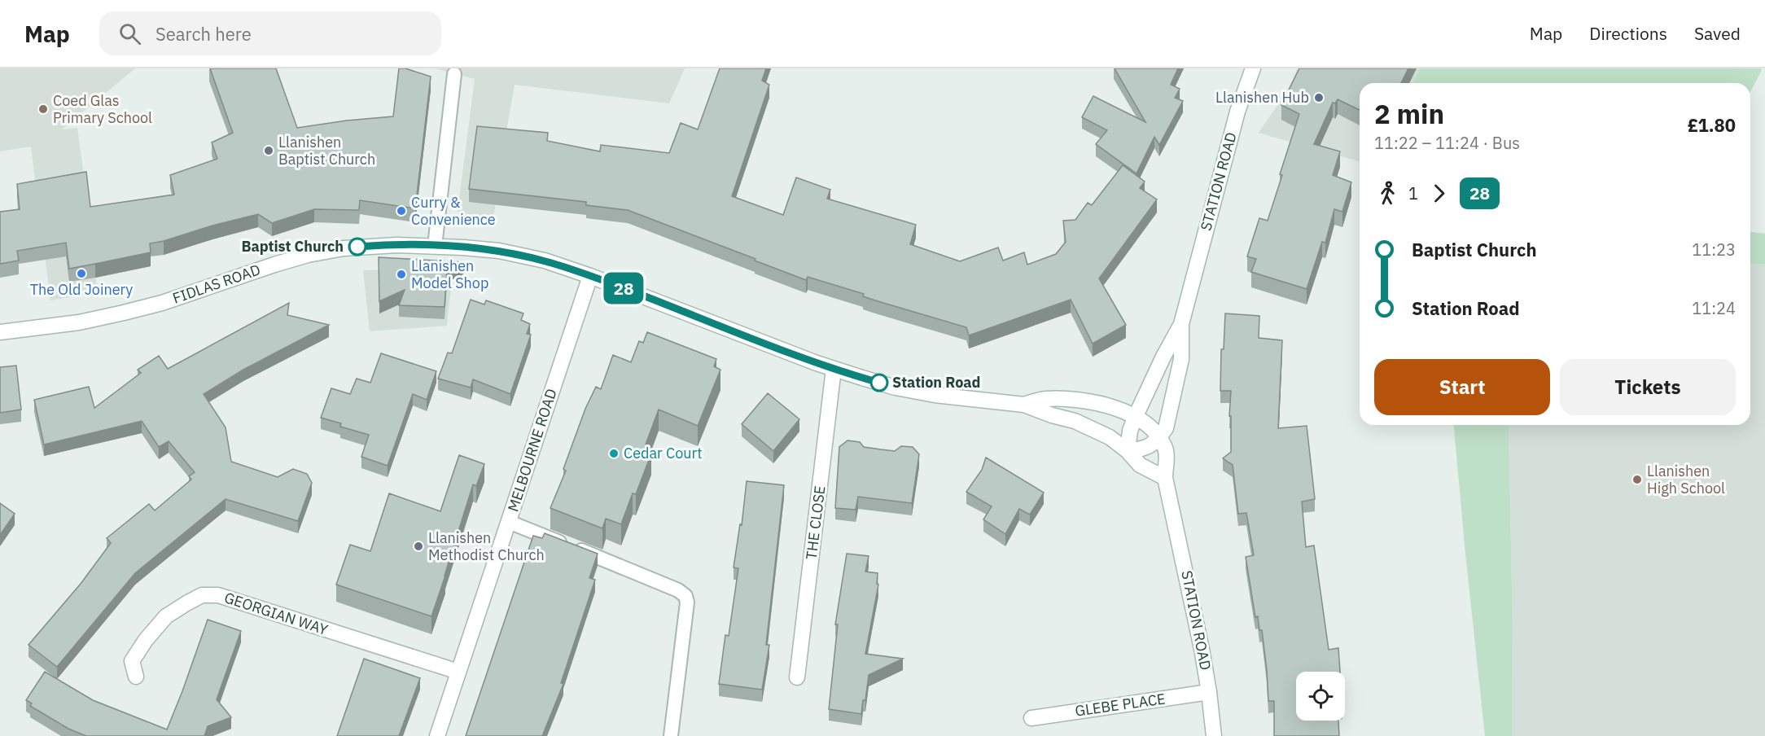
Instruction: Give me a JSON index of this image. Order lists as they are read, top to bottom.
{
  "streets": {
    "street": [
      "STATION ROAD",
      "FIDLAS ROAD",
      "MELBOURNE ROAD",
      "THE CLOSE",
      "GEORGIAN WAY",
      "GLEBE PLACE"
    ]
  },
  "crossings": [
    ["STATION ROAD", "FIDLAS ROAD"],
    ["STATION ROAD", "GLEBE PLACE"],
    ["FIDLAS ROAD", "MELBOURNE ROAD"],
    ["FIDLAS ROAD", "THE CLOSE"],
    ["MELBOURNE ROAD", "GEORGIAN WAY"]
  ],
  "places": [
    "Llanishen Hub",
    "Coed Glas Primary School",
    "Llanishen Baptist Church",
    "Curry & Convenience",
    "Baptist Church",
    "The Old Joinery",
    "Llanishen Model Shop",
    "Station Road",
    "Cedar Court",
    "Llanishen High School",
    "Llanishen Methodist Church"
  ],
  "lines": ["bus line 28"],
  "page": {
    "header": "Map",
    "search": "Search here",
    "nav": ["Map", "Directions", "Saved"],
    "on_map": "28",
    "heading": ["2 min", "11:22 – 11:24 · Bus", "£1.80"],
    "legs": ["1", "28"],
    "list": [
      {
        "name": "Baptist Church",
        "value": "11:23"
      },
      {
        "name": "Station Road",
        "value": "11:24"
      }
    ],
    "buttons": ["Start", "Tickets"]
  }
}
